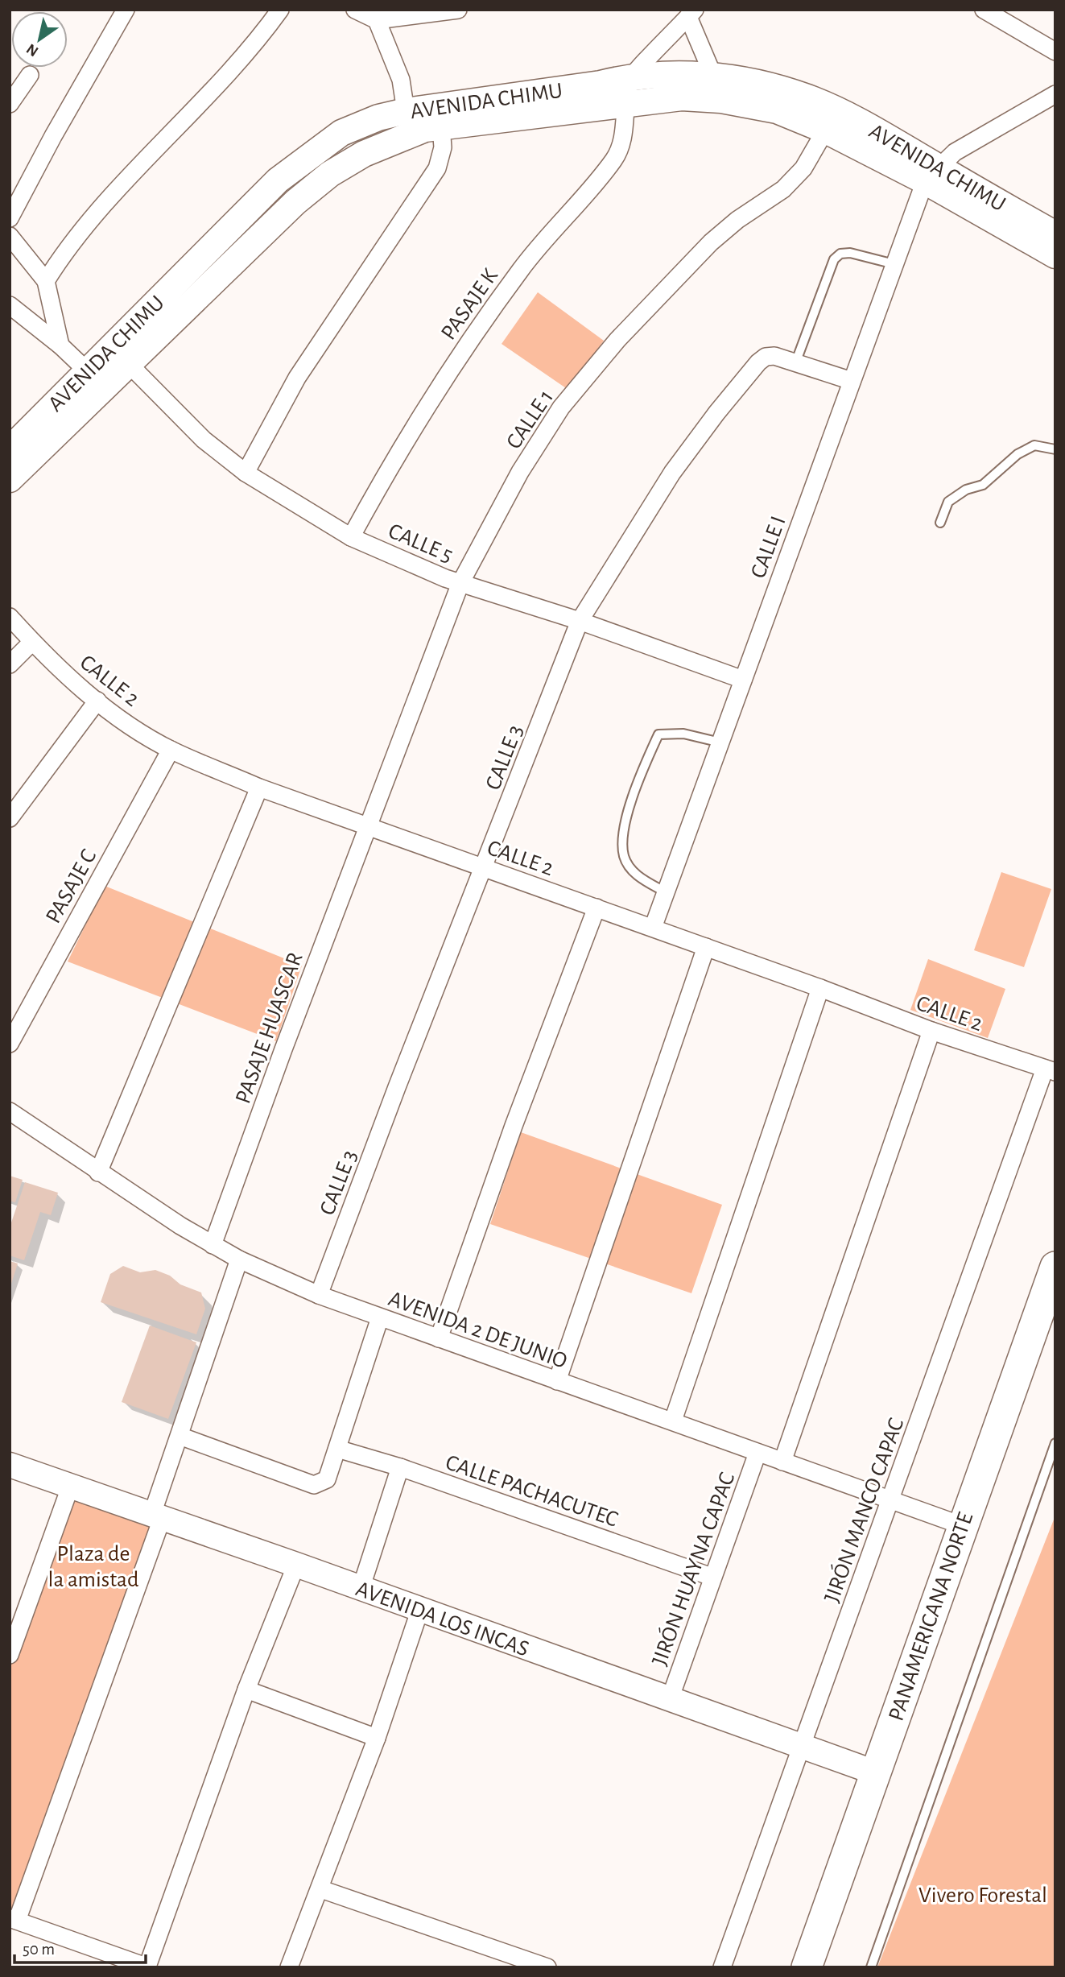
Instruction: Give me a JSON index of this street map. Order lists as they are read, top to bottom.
{
  "streets": {
    "highway": ["PANAMERICANA NORTE"],
    "main road": ["AVENIDA CHIMU"],
    "street": [
      "PASAJE K",
      "CALLE 1",
      "CALLE 5",
      "CALLE I",
      "CALLE 2",
      "CALLE 3",
      "PASAJE C",
      "PASAJE HUASCAR",
      "AVENIDA 2 DE JUNIO",
      "CALLE PACHACUTEC",
      "JIRÓN MANCO CAPAC",
      "JIRÓN HUAYNA CAPAC",
      "AVENIDA LOS INCAS"
    ]
  },
  "crossings": [
    ["AVENIDA CHIMU", "PASAJE K"],
    ["AVENIDA CHIMU", "CALLE 1"],
    ["AVENIDA CHIMU", "CALLE 5"],
    ["AVENIDA CHIMU", "CALLE I"],
    ["PASAJE K", "CALLE 5"],
    ["CALLE 1", "CALLE 5"],
    ["CALLE 1", "CALLE 2"],
    ["CALLE 1", "PASAJE HUASCAR"],
    ["CALLE 5", "CALLE I"],
    ["CALLE 5", "CALLE 3"],
    ["CALLE I", "CALLE 2"],
    ["CALLE I", "CALLE 3"],
    ["CALLE 2", "CALLE 3"],
    ["CALLE 2", "PASAJE C"],
    ["CALLE 2", "PASAJE HUASCAR"],
    ["CALLE 2", "JIRÓN MANCO CAPAC"],
    ["CALLE 3", "AVENIDA 2 DE JUNIO"],
    ["PASAJE HUASCAR", "AVENIDA 2 DE JUNIO"],
    ["AVENIDA 2 DE JUNIO", "JIRÓN MANCO CAPAC"],
    ["AVENIDA 2 DE JUNIO", "JIRÓN HUAYNA CAPAC"],
    ["AVENIDA 2 DE JUNIO", "PANAMERICANA NORTE"],
    ["CALLE PACHACUTEC", "JIRÓN HUAYNA CAPAC"],
    ["JIRÓN MANCO CAPAC", "AVENIDA LOS INCAS"],
    ["JIRÓN HUAYNA CAPAC", "AVENIDA LOS INCAS"],
    ["PANAMERICANA NORTE", "AVENIDA LOS INCAS"]
  ],
  "parks": ["Plaza de la amistad", "Vivero Forestal"],
  "scale_bar": "50 m",
  "north": "bottom left"
}
